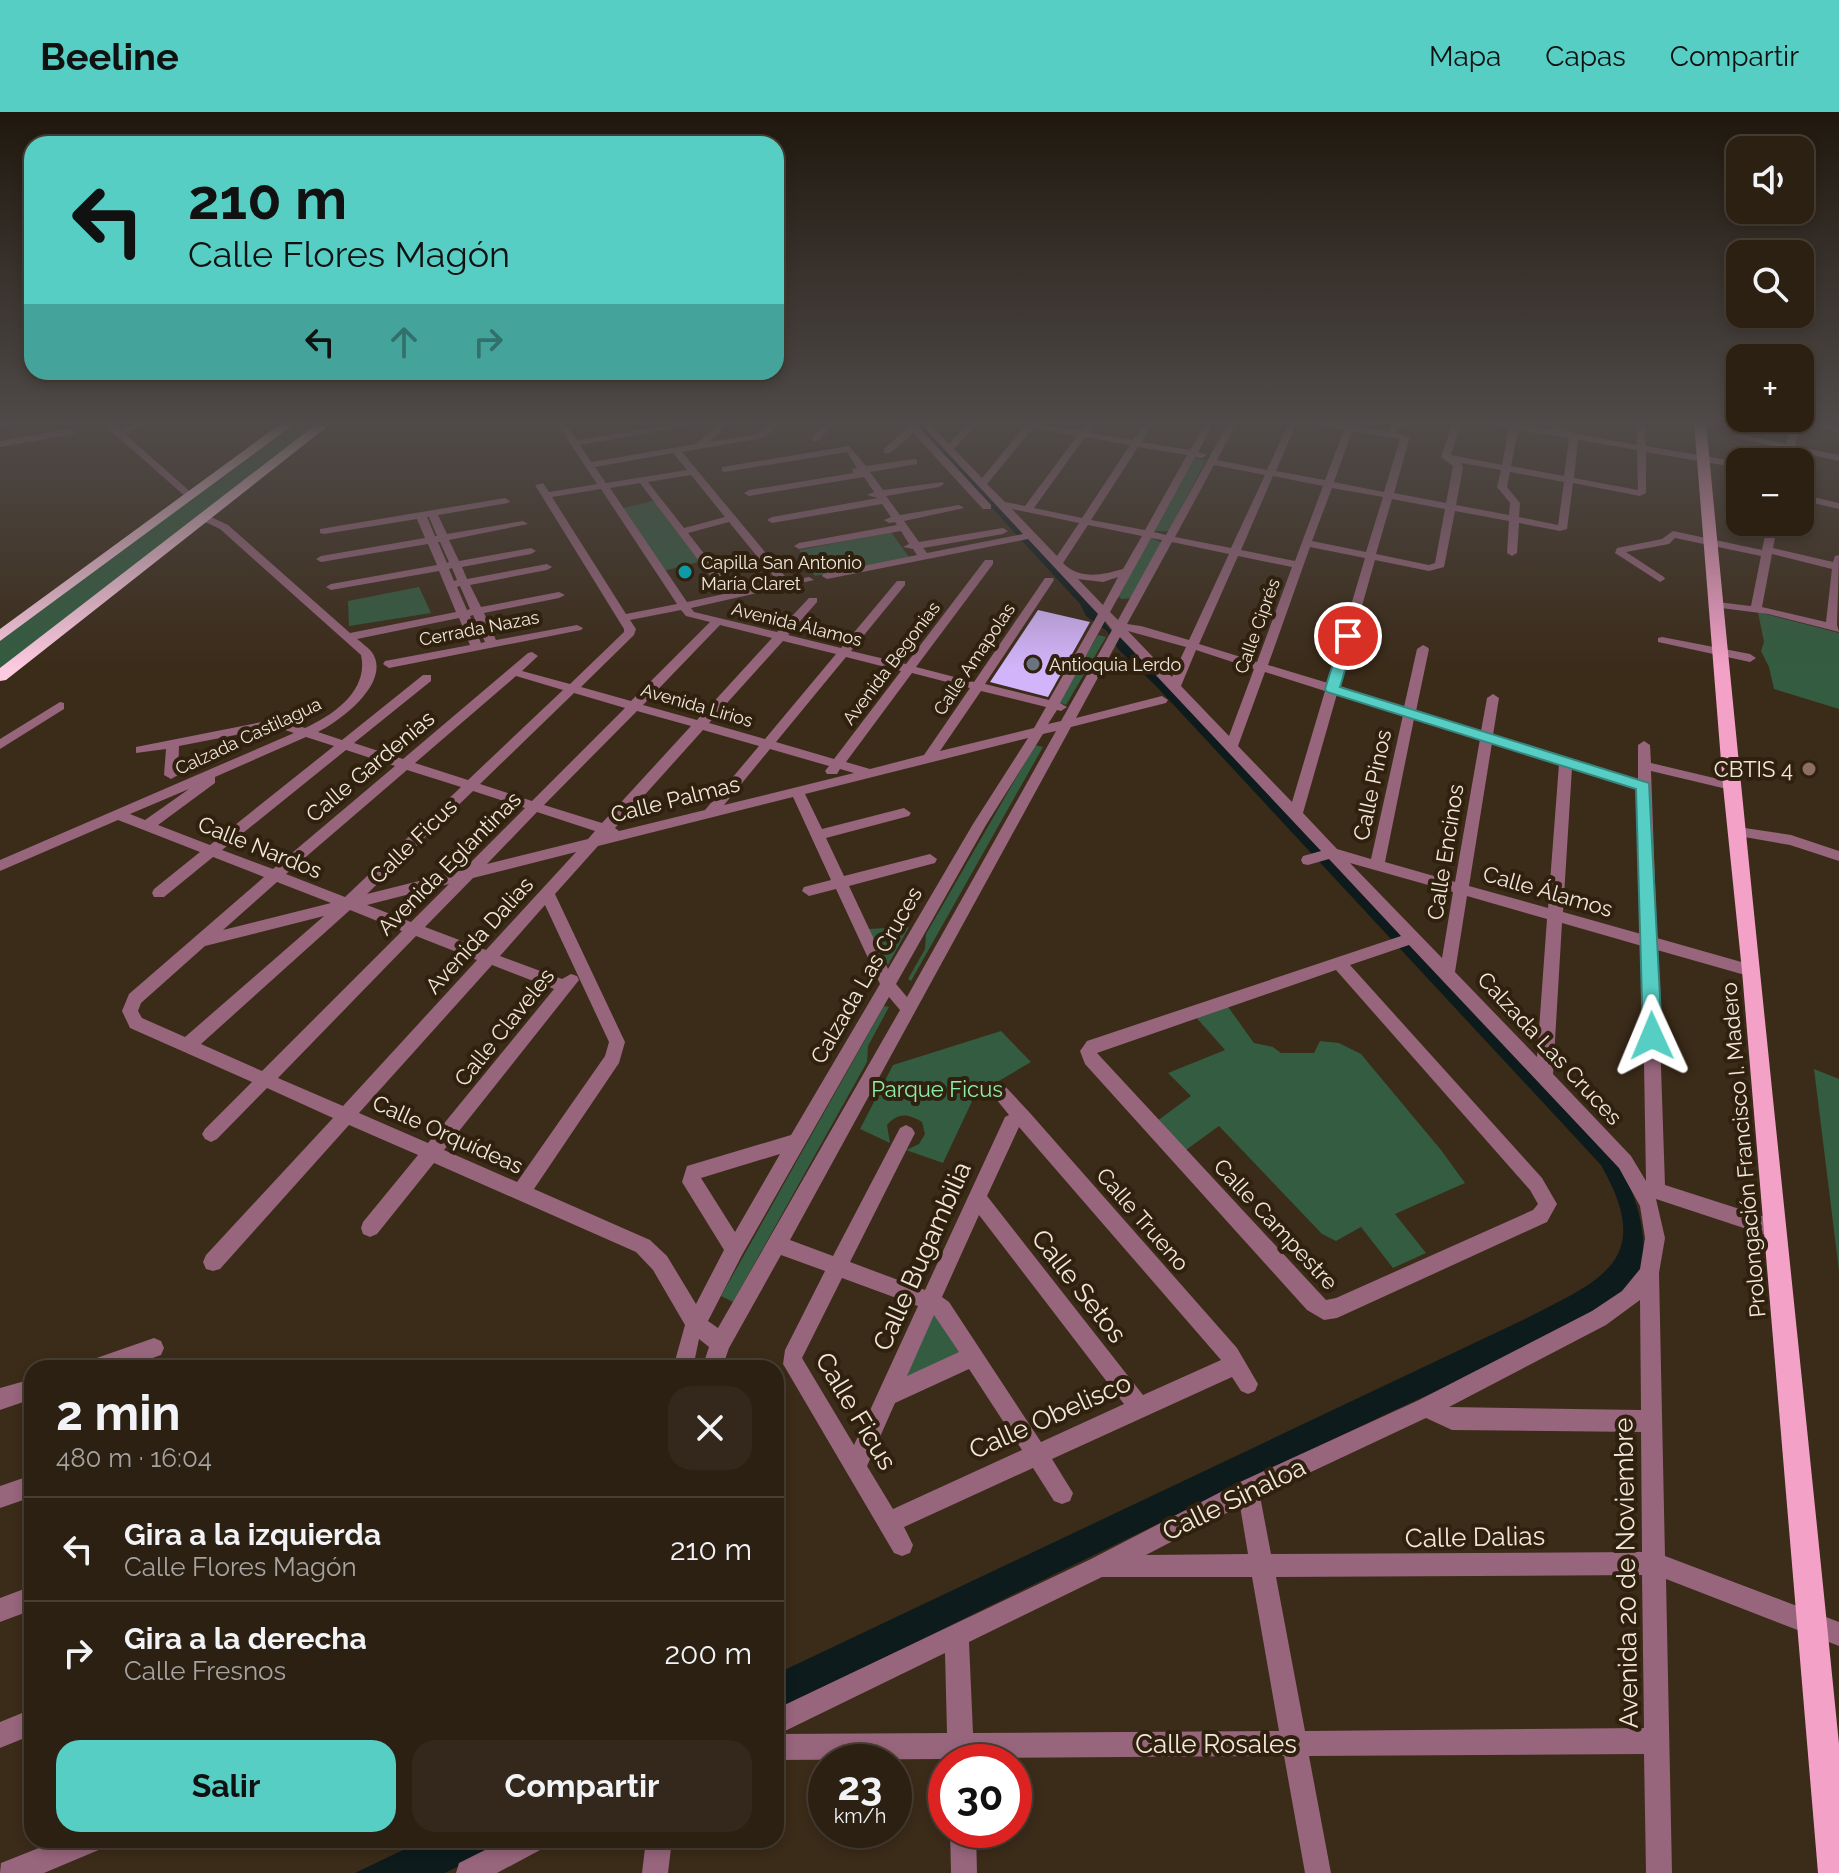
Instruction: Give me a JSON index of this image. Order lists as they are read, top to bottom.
{
  "streets": {
    "main road": ["Prolongación Francisco I. Madero"],
    "street": [
      "Avenida Álamos",
      "Calle Ciprés",
      "Cerrada Nazas",
      "Calle Amapolas",
      "Avenida Begonias",
      "Avenida Lirios",
      "Calzada Castilagua",
      "Calle Gardenias",
      "Calle Pinos",
      "Calle Palmas",
      "Calle Ficus",
      "Calle Nardos",
      "Calle Encinos",
      "Avenida Eglantinas",
      "Calle Álamos",
      "Avenida Dalias",
      "Calzada Las Cruces",
      "Calle Claveles",
      "Calle Orquídeas",
      "Calle Trueno",
      "Calle Campestre",
      "Calle Bugambilia",
      "Calle Setos",
      "Calle Obelisco",
      "Calle Sinaloa",
      "Calle Dalias",
      "Avenida 20 de Noviembre",
      "Calle Rosales"
    ]
  },
  "crossings": [
    ["Avenida Álamos", "Calle Amapolas"],
    ["Avenida Álamos", "Avenida Begonias"],
    ["Avenida Álamos", "Avenida Eglantinas"],
    ["Avenida Álamos", "Avenida Dalias"],
    ["Avenida Álamos", "Calzada Las Cruces"],
    ["Calle Ciprés", "Calzada Las Cruces"],
    ["Calle Amapolas", "Calle Palmas"],
    ["Avenida Begonias", "Avenida Lirios"],
    ["Avenida Begonias", "Calle Palmas"],
    ["Avenida Lirios", "Calle Gardenias"],
    ["Avenida Lirios", "Calle Palmas"],
    ["Avenida Lirios", "Calle Ficus"],
    ["Avenida Lirios", "Avenida Eglantinas"],
    ["Avenida Lirios", "Avenida Dalias"],
    ["Calzada Castilagua", "Calle Nardos"],
    ["Calle Gardenias", "Calle Palmas"],
    ["Calle Gardenias", "Calle Nardos"],
    ["Calle Gardenias", "Calle Orquídeas"],
    ["Calle Pinos", "Calle Álamos"],
    ["Calle Palmas", "Calle Ficus"],
    ["Calle Palmas", "Calle Nardos"],
    ["Calle Palmas", "Avenida Eglantinas"],
    ["Calle Palmas", "Avenida Dalias"],
    ["Calle Palmas", "Calzada Las Cruces"],
    ["Calle Ficus", "Calle Nardos"],
    ["Calle Ficus", "Calle Orquídeas"],
    ["Calle Ficus", "Calle Bugambilia"],
    ["Calle Ficus", "Calle Obelisco"],
    ["Calle Nardos", "Avenida Eglantinas"],
    ["Calle Nardos", "Avenida Dalias"],
    ["Calle Nardos", "Calle Claveles"],
    ["Calle Encinos", "Calle Álamos"],
    ["Calle Encinos", "Calzada Las Cruces"],
    ["Avenida Eglantinas", "Calle Orquídeas"],
    ["Calle Álamos", "Calzada Las Cruces"],
    ["Calle Álamos", "Prolongación Francisco I. Madero"],
    ["Avenida Dalias", "Calle Orquídeas"],
    ["Calzada Las Cruces", "Calle Orquídeas"],
    ["Calzada Las Cruces", "Calle Campestre"],
    ["Calzada Las Cruces", "Calle Sinaloa"],
    ["Calzada Las Cruces", "Avenida 20 de Noviembre"],
    ["Calle Claveles", "Calle Orquídeas"],
    ["Prolongación Francisco I. Madero", "Calle Dalias"],
    ["Calle Trueno", "Calle Bugambilia"],
    ["Calle Trueno", "Calle Obelisco"],
    ["Calle Bugambilia", "Calle Setos"],
    ["Calle Setos", "Calle Obelisco"],
    ["Calle Sinaloa", "Calle Dalias"],
    ["Calle Sinaloa", "Avenida 20 de Noviembre"],
    ["Calle Dalias", "Avenida 20 de Noviembre"],
    ["Avenida 20 de Noviembre", "Calle Rosales"]
  ],
  "parks": ["Parque Ficus"],
  "places": ["Capilla San Antonio María Claret", "Antioquia Lerdo", "CBTIS 4"],
  "page": {
    "header": "Beeline",
    "nav": ["Mapa", "Capas", "Compartir"],
    "map_buttons": ["+", "−"],
    "turn": ["210 m", "Calle Flores Magón"],
    "heading": ["2 min", "480 m · 16:04"],
    "list": [
      {
        "name": "Gira a la izquierda",
        "note": "Calle Flores Magón",
        "value": "210 m"
      },
      {
        "name": "Gira a la derecha",
        "note": "Calle Fresnos",
        "value": "200 m"
      }
    ],
    "buttons": ["Salir", "Compartir"],
    "speed": "23 km/h",
    "limit": "30"
  }
}
